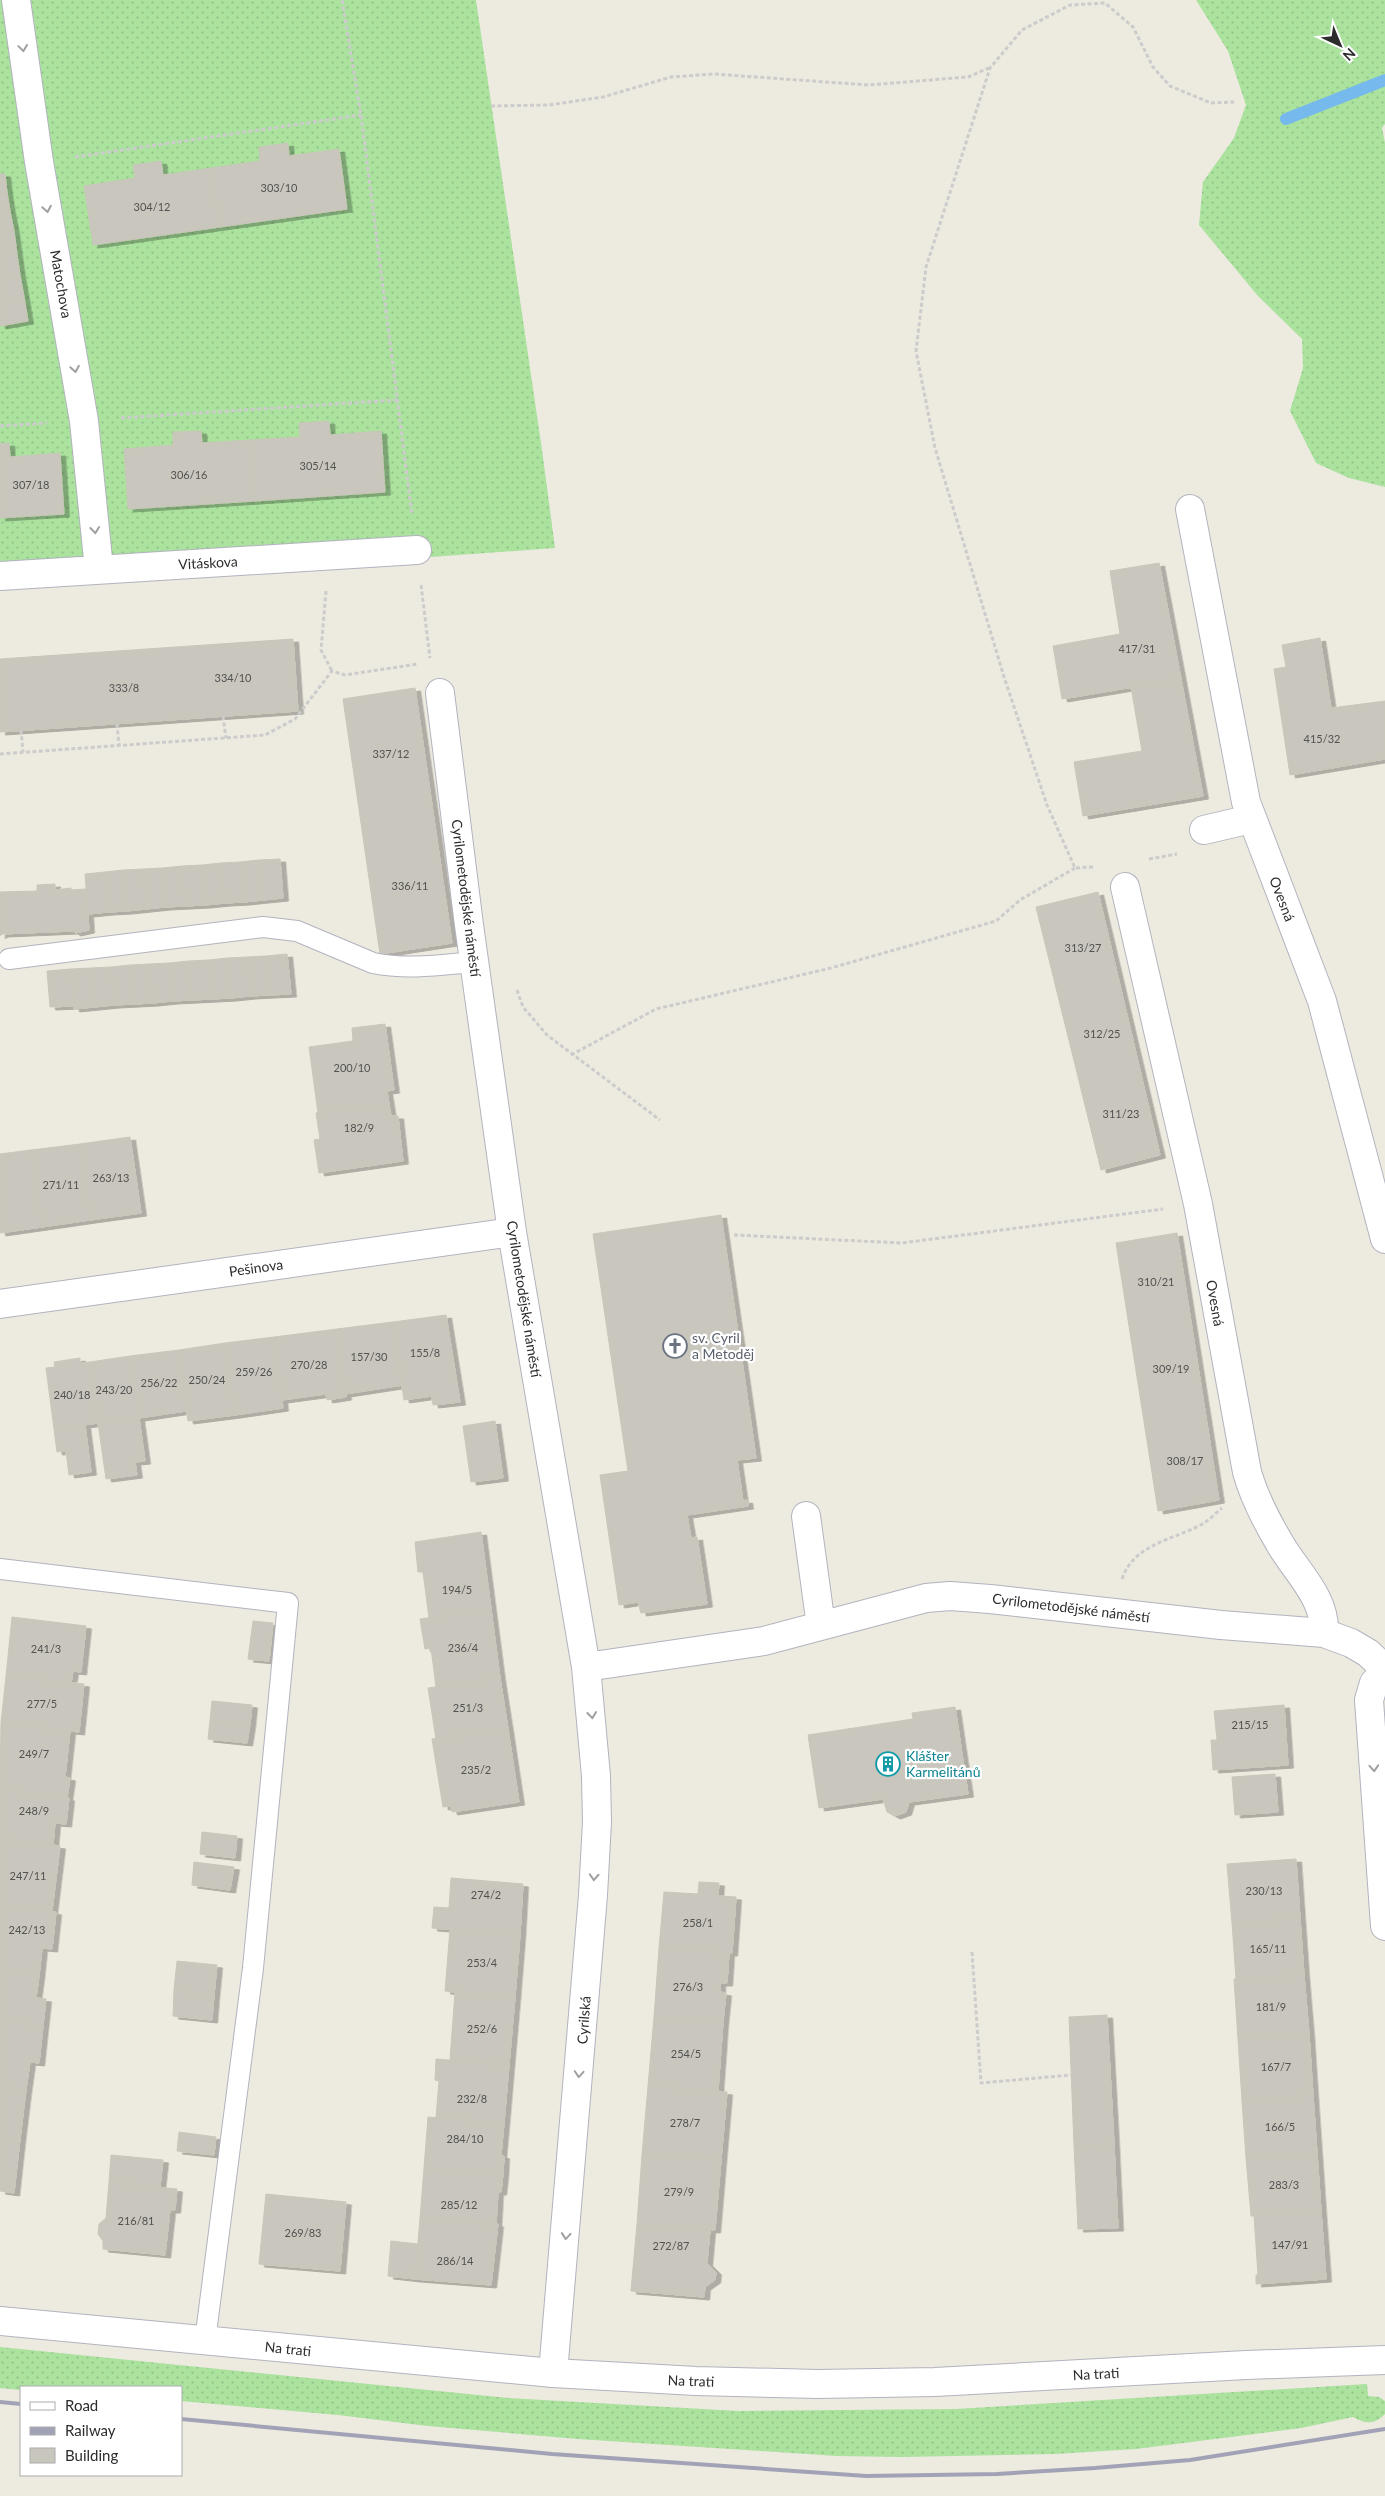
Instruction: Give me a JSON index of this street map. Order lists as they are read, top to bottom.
{
  "streets": {
    "street": [
      "Matochova",
      "Vitáskova",
      "Cyrilometodějské náměstí",
      "Ovesná",
      "Pešinova",
      "Cyrilská",
      "Na trati"
    ]
  },
  "crossings": [
    ["Matochova", "Vitáskova"],
    ["Cyrilometodějské náměstí", "Ovesná"],
    ["Cyrilometodějské náměstí", "Pešinova"],
    ["Cyrilometodějské náměstí", "Cyrilská"],
    ["Cyrilská", "Na trati"]
  ],
  "one_way": ["Matochova", "Cyrilská"],
  "places": {
    "church": ["sv. Cyril a Metoděj"],
    "building": ["Klášter Karmelitánů"]
  },
  "house_numbers": [
    "303/10",
    "304/12",
    "305/14",
    "306/16",
    "307/18",
    "417/31",
    "334/10",
    "333/8",
    "415/32",
    "337/12",
    "336/11",
    "313/27",
    "312/25",
    "200/10",
    "311/23",
    "182/9",
    "263/13",
    "271/11",
    "310/21",
    "155/8",
    "157/30",
    "270/28",
    "309/19",
    "259/26",
    "250/24",
    "256/22",
    "243/20",
    "240/18",
    "308/17",
    "194/5",
    "236/4",
    "241/3",
    "277/5",
    "251/3",
    "215/15",
    "249/7",
    "235/2",
    "248/9",
    "247/11",
    "230/13",
    "274/2",
    "258/1",
    "242/13",
    "165/11",
    "253/4",
    "276/3",
    "181/9",
    "252/6",
    "254/5",
    "167/7",
    "232/8",
    "278/7",
    "166/5",
    "284/10",
    "283/3",
    "279/9",
    "285/12",
    "216/81",
    "269/83",
    "147/91",
    "272/87",
    "286/14"
  ],
  "legend": ["Road", "Railway", "Building"],
  "north": "bottom right"
}
